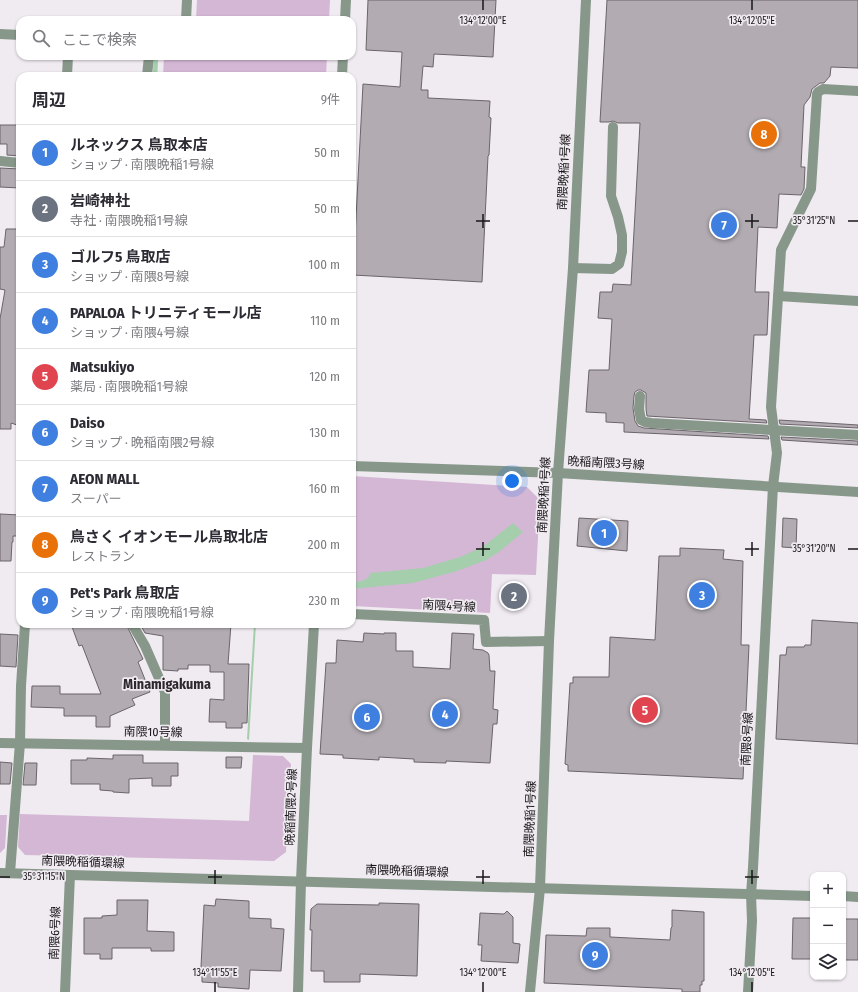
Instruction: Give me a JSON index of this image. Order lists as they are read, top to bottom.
{
  "streets": {
    "street": [
      "南隈晩稲1号線",
      "晩稲南隈3号線",
      "南隈4号線",
      "南隈10号線",
      "南隈8号線",
      "晩稲南隈2号線",
      "南隈晩稲循環線",
      "南隈6号線"
    ]
  },
  "crossings": [
    ["南隈晩稲1号線", "晩稲南隈3号線"],
    ["南隈晩稲1号線", "南隈4号線"],
    ["南隈晩稲1号線", "南隈晩稲循環線"],
    ["晩稲南隈3号線", "南隈8号線"],
    ["南隈10号線", "晩稲南隈2号線"],
    ["南隈8号線", "南隈晩稲循環線"],
    ["晩稲南隈2号線", "南隈晩稲循環線"],
    ["南隈晩稲循環線", "南隈6号線"]
  ],
  "districts": ["Minamigakuma"],
  "page": {
    "search": "ここで検索",
    "heading": ["周辺", "9件"],
    "pins": [
      "8",
      "7",
      "1",
      "3",
      "2",
      "5",
      "4",
      "6",
      "9"
    ],
    "list": [
      {
        "mark": "1",
        "name": "ルネックス 鳥取本店",
        "note": "ショップ · 南隈晩稲1号線",
        "value": "50 m"
      },
      {
        "mark": "2",
        "name": "岩崎神社",
        "note": "寺社 · 南隈晩稲1号線",
        "value": "50 m"
      },
      {
        "mark": "3",
        "name": "ゴルフ5 鳥取店",
        "note": "ショップ · 南隈8号線",
        "value": "100 m"
      },
      {
        "mark": "4",
        "name": "PAPALOA トリニティモール店",
        "note": "ショップ · 南隈4号線",
        "value": "110 m"
      },
      {
        "mark": "5",
        "name": "Matsukiyo",
        "note": "薬局 · 南隈晩稲1号線",
        "value": "120 m"
      },
      {
        "mark": "6",
        "name": "Daiso",
        "note": "ショップ · 晩稲南隈2号線",
        "value": "130 m"
      },
      {
        "mark": "7",
        "name": "AEON MALL",
        "note": "スーパー",
        "value": "160 m"
      },
      {
        "mark": "8",
        "name": "鳥さく イオンモール鳥取北店",
        "note": "レストラン",
        "value": "200 m"
      },
      {
        "mark": "9",
        "name": "Pet's Park 鳥取店",
        "note": "ショップ · 南隈晩稲1号線",
        "value": "230 m"
      }
    ],
    "map_buttons": ["+", "−"]
  },
  "coordinates": [
    "134°12'00\"E",
    "134°12'05\"E",
    "35°31'25\"N",
    "35°31'20\"N",
    "35°31'15\"N",
    "134°11'55\"E"
  ]
}
